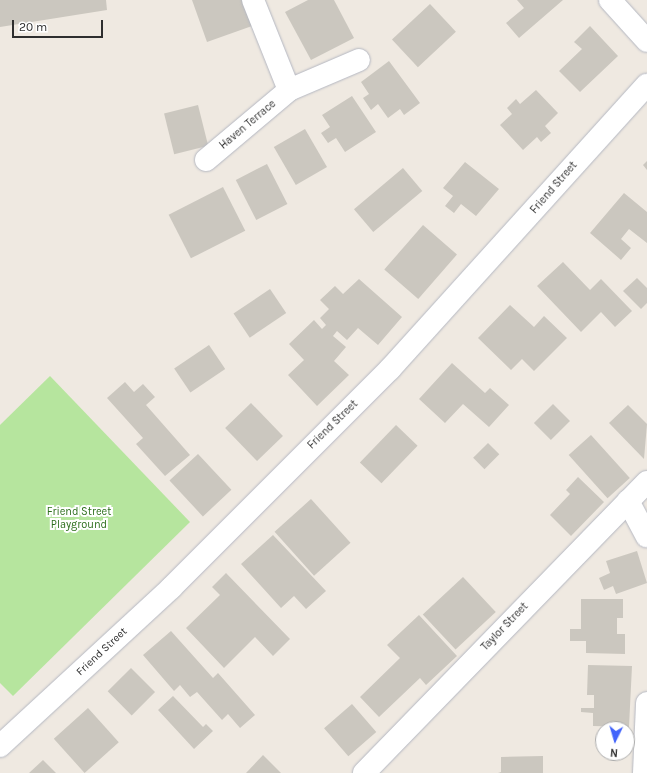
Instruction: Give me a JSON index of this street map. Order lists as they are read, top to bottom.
{
  "streets": {
    "street": ["Haven Terrace", "Friend Street", "Taylor Street"]
  },
  "parks": ["Friend Street Playground"],
  "scale_bar": "20 m",
  "north": "bottom"
}
